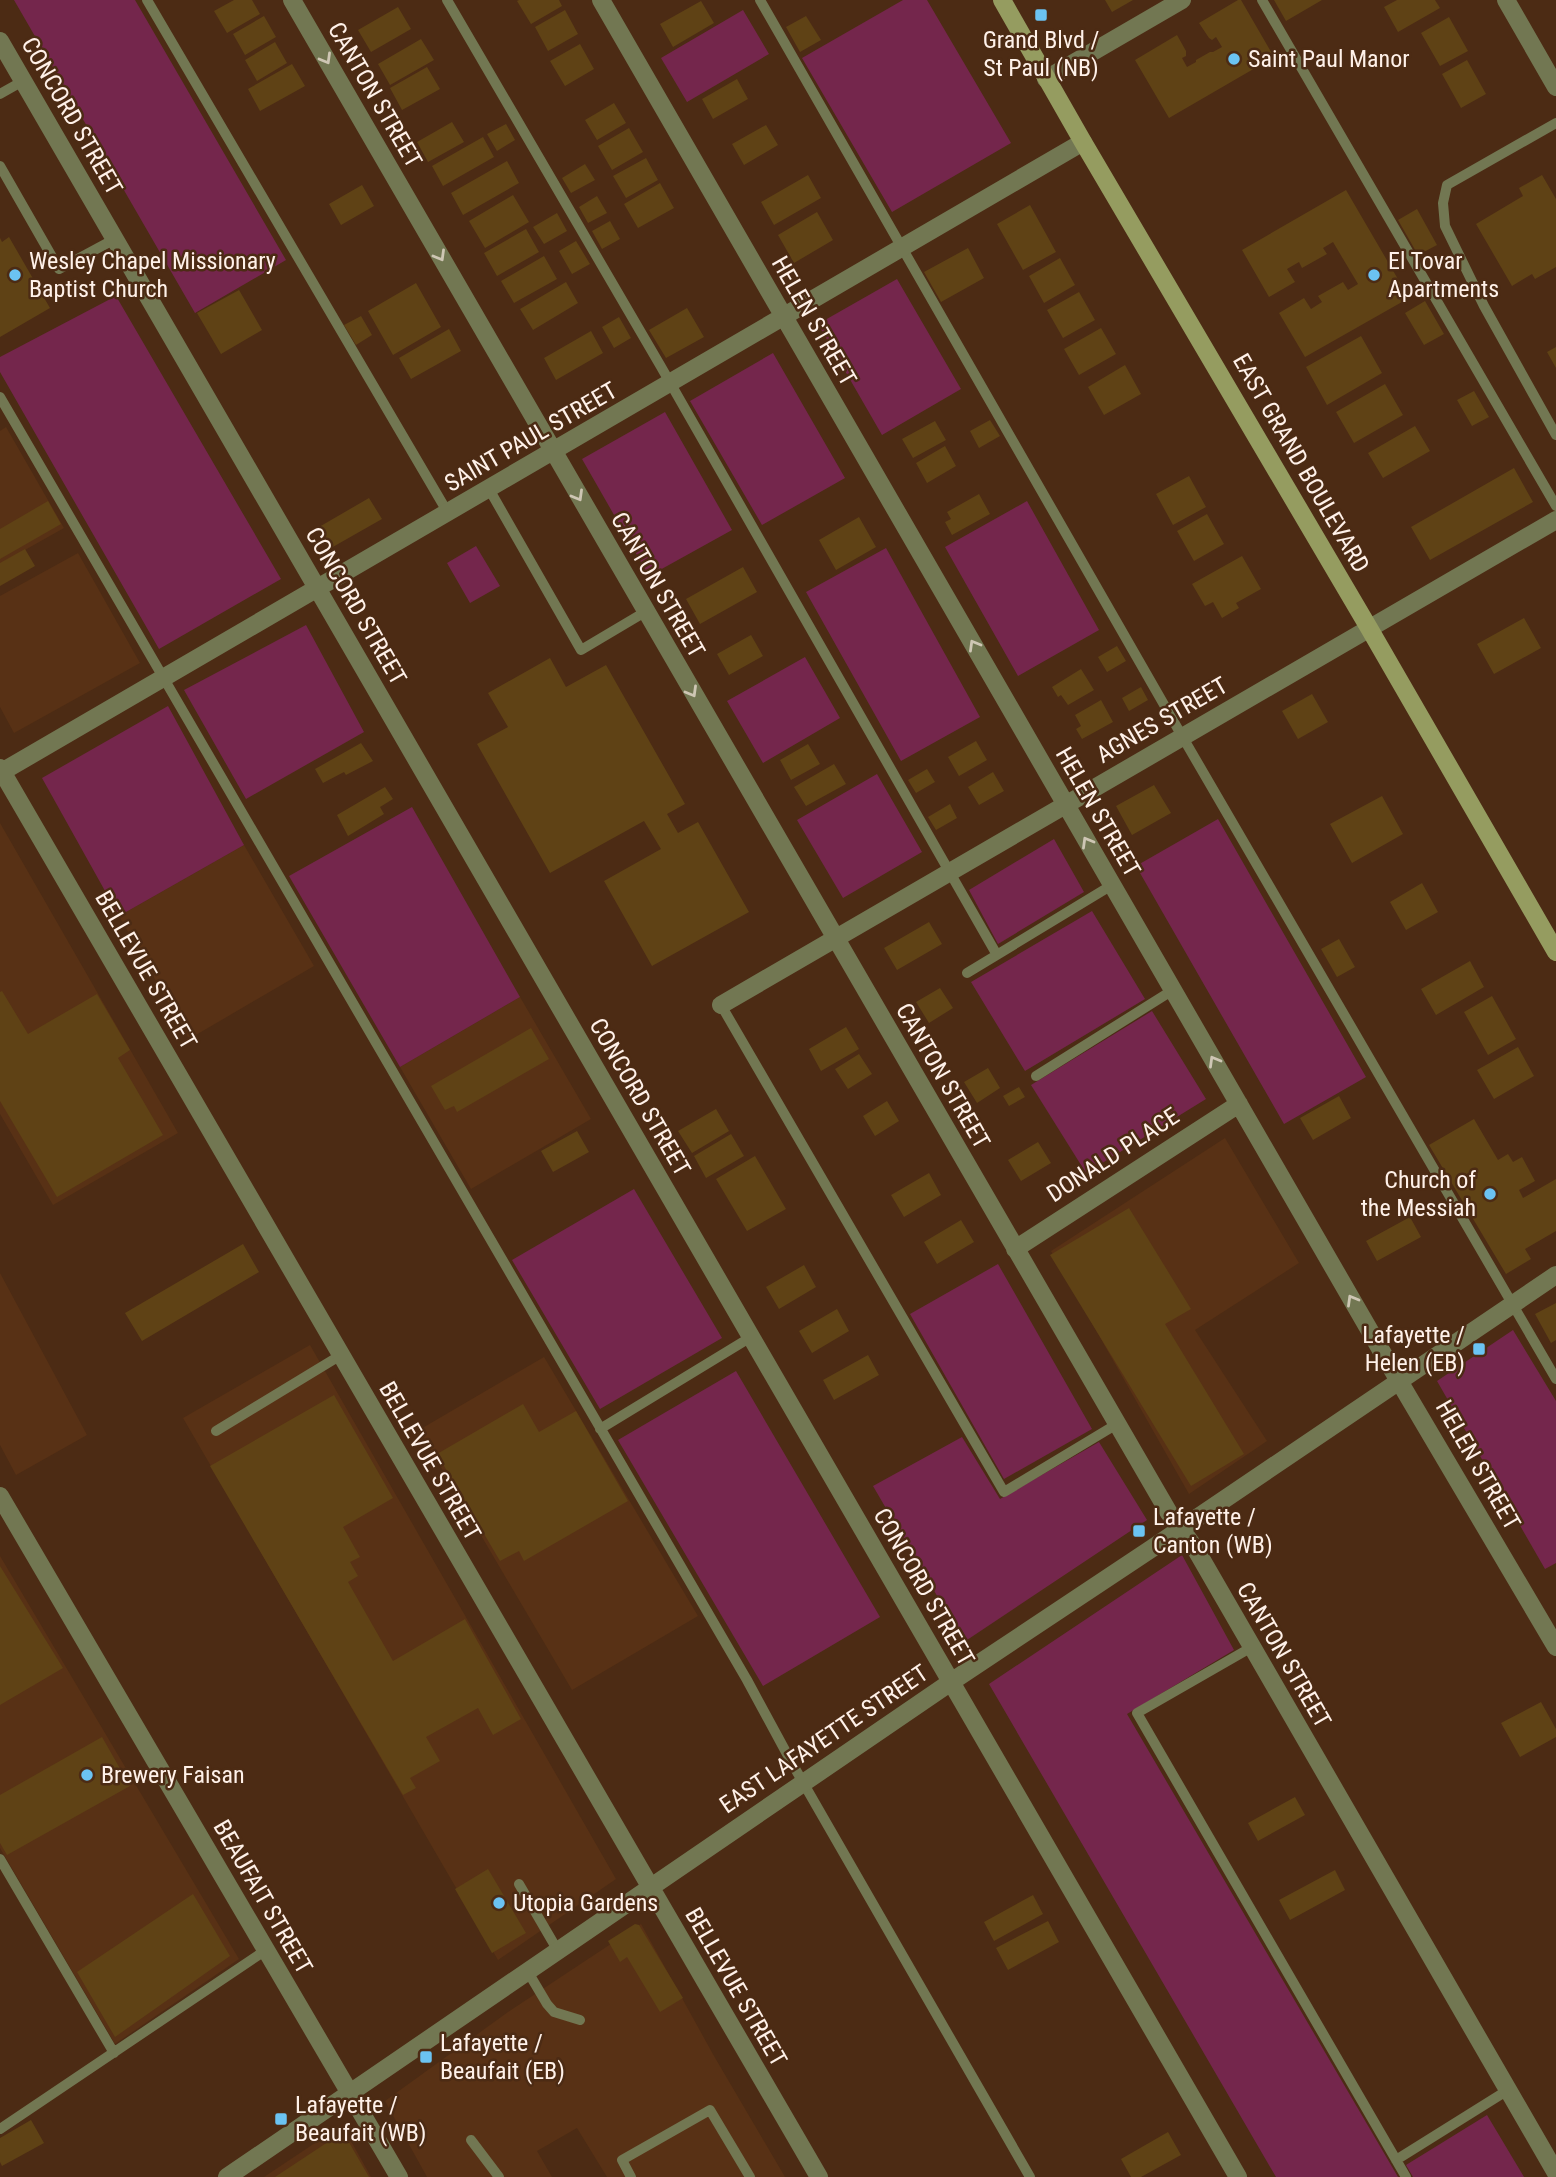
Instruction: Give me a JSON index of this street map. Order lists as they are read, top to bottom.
{
  "streets": {
    "main road": ["EAST GRAND BOULEVARD"],
    "street": [
      "CANTON STREET",
      "CONCORD STREET",
      "HELEN STREET",
      "SAINT PAUL STREET",
      "AGNES STREET",
      "BELLEVUE STREET",
      "DONALD PLACE",
      "EAST LAFAYETTE STREET",
      "BEAUFAIT STREET"
    ]
  },
  "crossings": [
    ["CANTON STREET", "SAINT PAUL STREET"],
    ["CANTON STREET", "AGNES STREET"],
    ["CANTON STREET", "DONALD PLACE"],
    ["CANTON STREET", "EAST LAFAYETTE STREET"],
    ["CONCORD STREET", "SAINT PAUL STREET"],
    ["CONCORD STREET", "EAST LAFAYETTE STREET"],
    ["HELEN STREET", "SAINT PAUL STREET"],
    ["HELEN STREET", "AGNES STREET"],
    ["HELEN STREET", "DONALD PLACE"],
    ["HELEN STREET", "EAST LAFAYETTE STREET"],
    ["SAINT PAUL STREET", "EAST GRAND BOULEVARD"],
    ["SAINT PAUL STREET", "BELLEVUE STREET"],
    ["EAST GRAND BOULEVARD", "AGNES STREET"],
    ["BELLEVUE STREET", "EAST LAFAYETTE STREET"],
    ["EAST LAFAYETTE STREET", "BEAUFAIT STREET"]
  ],
  "one_way": ["CANTON STREET", "HELEN STREET"],
  "places": {
    "transit": [
      "Grand Blvd / St Paul (NB)",
      "Lafayette / Helen (EB)",
      "Lafayette / Canton (WB)",
      "Lafayette / Beaufait (EB)",
      "Lafayette / Beaufait (WB)"
    ],
    "other": [
      "Saint Paul Manor",
      "Wesley Chapel Missionary Baptist Church",
      "El Tovar Apartments",
      "Church of the Messiah",
      "Brewery Faisan",
      "Utopia Gardens"
    ]
  }
}
